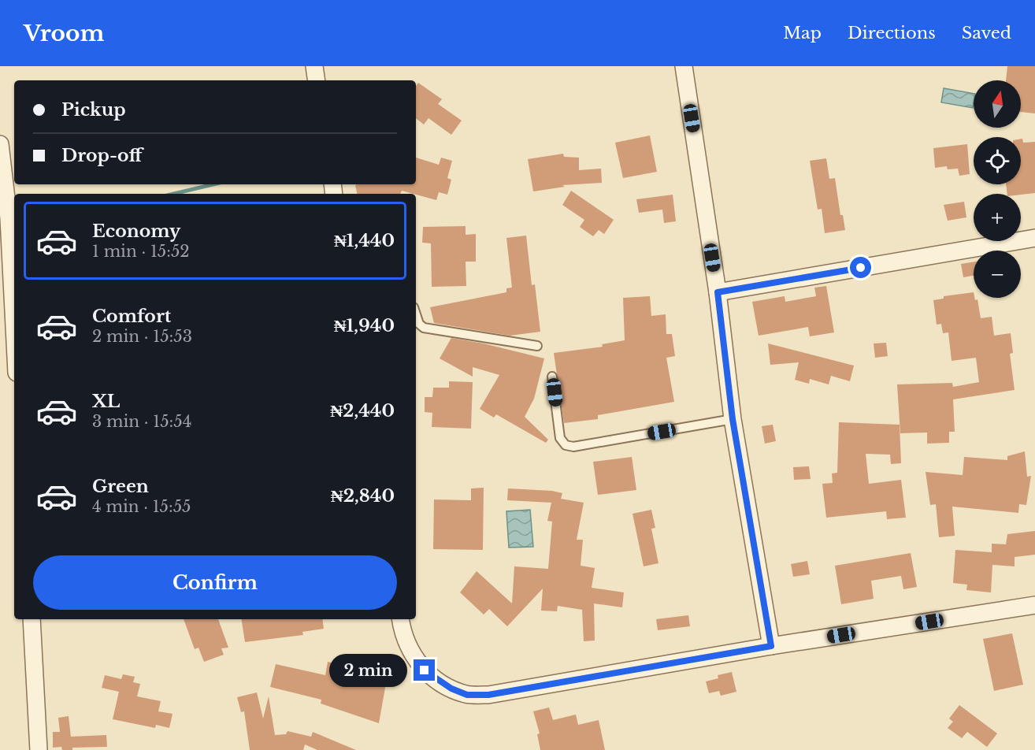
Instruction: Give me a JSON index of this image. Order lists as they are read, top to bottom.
{
  "north": "top",
  "page": {
    "header": "Vroom",
    "nav": ["Map", "Directions", "Saved"],
    "map_buttons": ["+", "−"],
    "banner": ["Pickup", "Drop-off"],
    "list": [
      {
        "name": "Economy",
        "note": "1 min · 15:52",
        "value": "₦1,440"
      },
      {
        "name": "Comfort",
        "note": "2 min · 15:53",
        "value": "₦1,940"
      },
      {
        "name": "XL",
        "note": "3 min · 15:54",
        "value": "₦2,440"
      },
      {
        "name": "Green",
        "note": "4 min · 15:55",
        "value": "₦2,840"
      }
    ],
    "buttons": "Confirm",
    "bubble": "2 min"
  }
}
